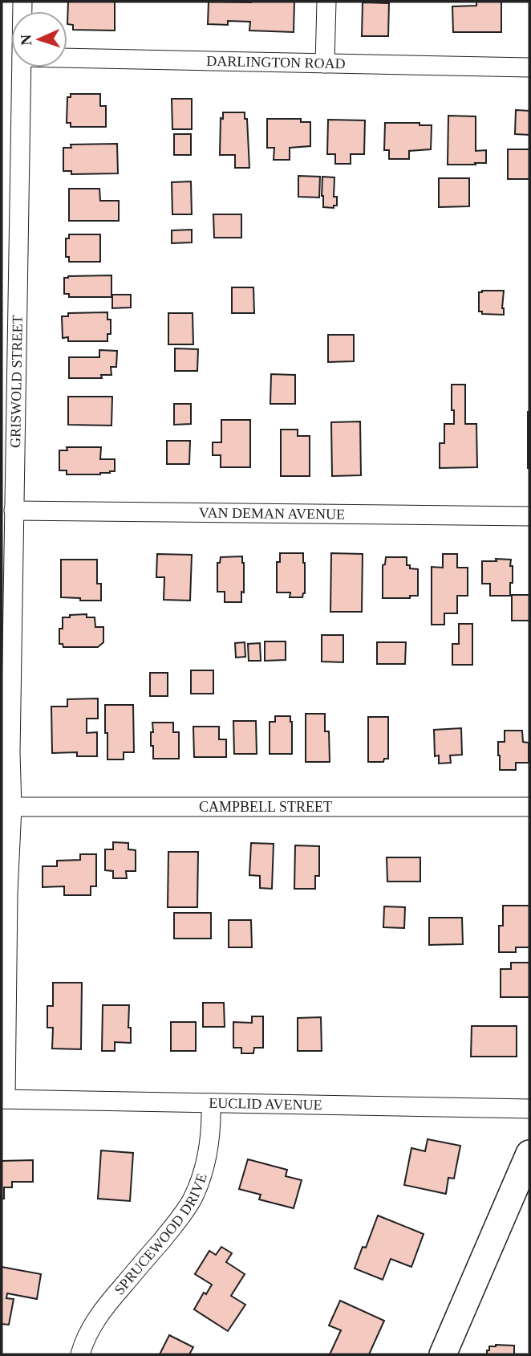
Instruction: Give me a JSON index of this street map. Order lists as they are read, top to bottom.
{
  "streets": {
    "street": [
      "DARLINGTON ROAD",
      "GRISWOLD STREET",
      "VAN DEMAN AVENUE",
      "CAMPBELL STREET",
      "EUCLID AVENUE",
      "SPRUCEWOOD DRIVE"
    ]
  },
  "crossings": [
    ["GRISWOLD STREET", "VAN DEMAN AVENUE"],
    ["GRISWOLD STREET", "CAMPBELL STREET"],
    ["GRISWOLD STREET", "EUCLID AVENUE"],
    ["EUCLID AVENUE", "SPRUCEWOOD DRIVE"]
  ],
  "north": "left"
}
